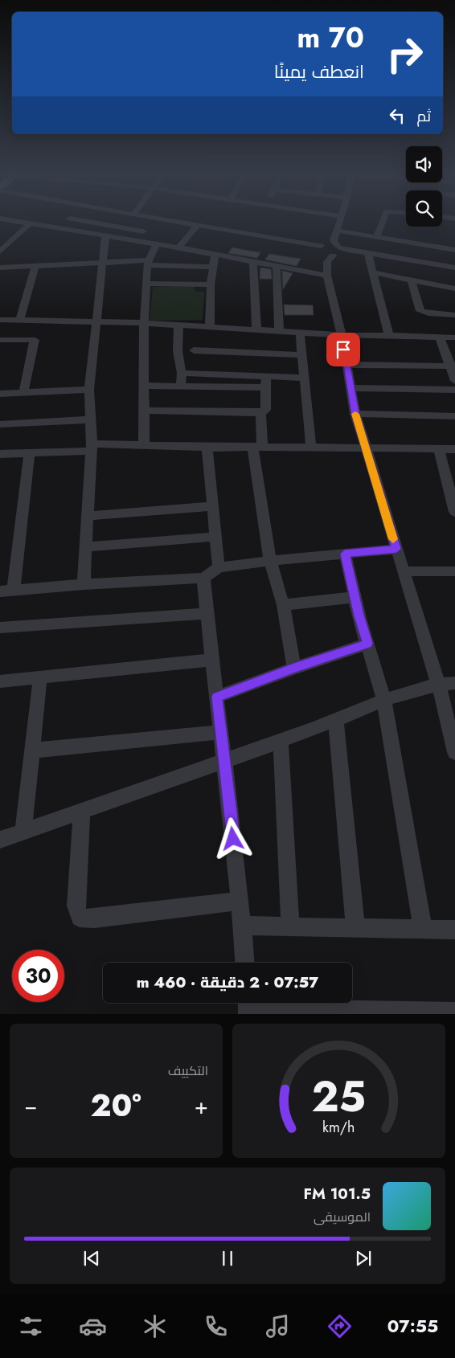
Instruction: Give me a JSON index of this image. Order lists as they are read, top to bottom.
{
  "page": {
    "turn": ["70 m", "انعطف يمينًا"],
    "then": "ثم",
    "limit": "30",
    "trip": "07:57 · 2 دقيقة · 460 m",
    "tile": "التكييف",
    "heat": ["−", "20°", "+"],
    "song": ["101.5 FM", "الموسيقى"],
    "tabs": "07:55",
    "gauge": ["25", "km/h"]
  }
}
